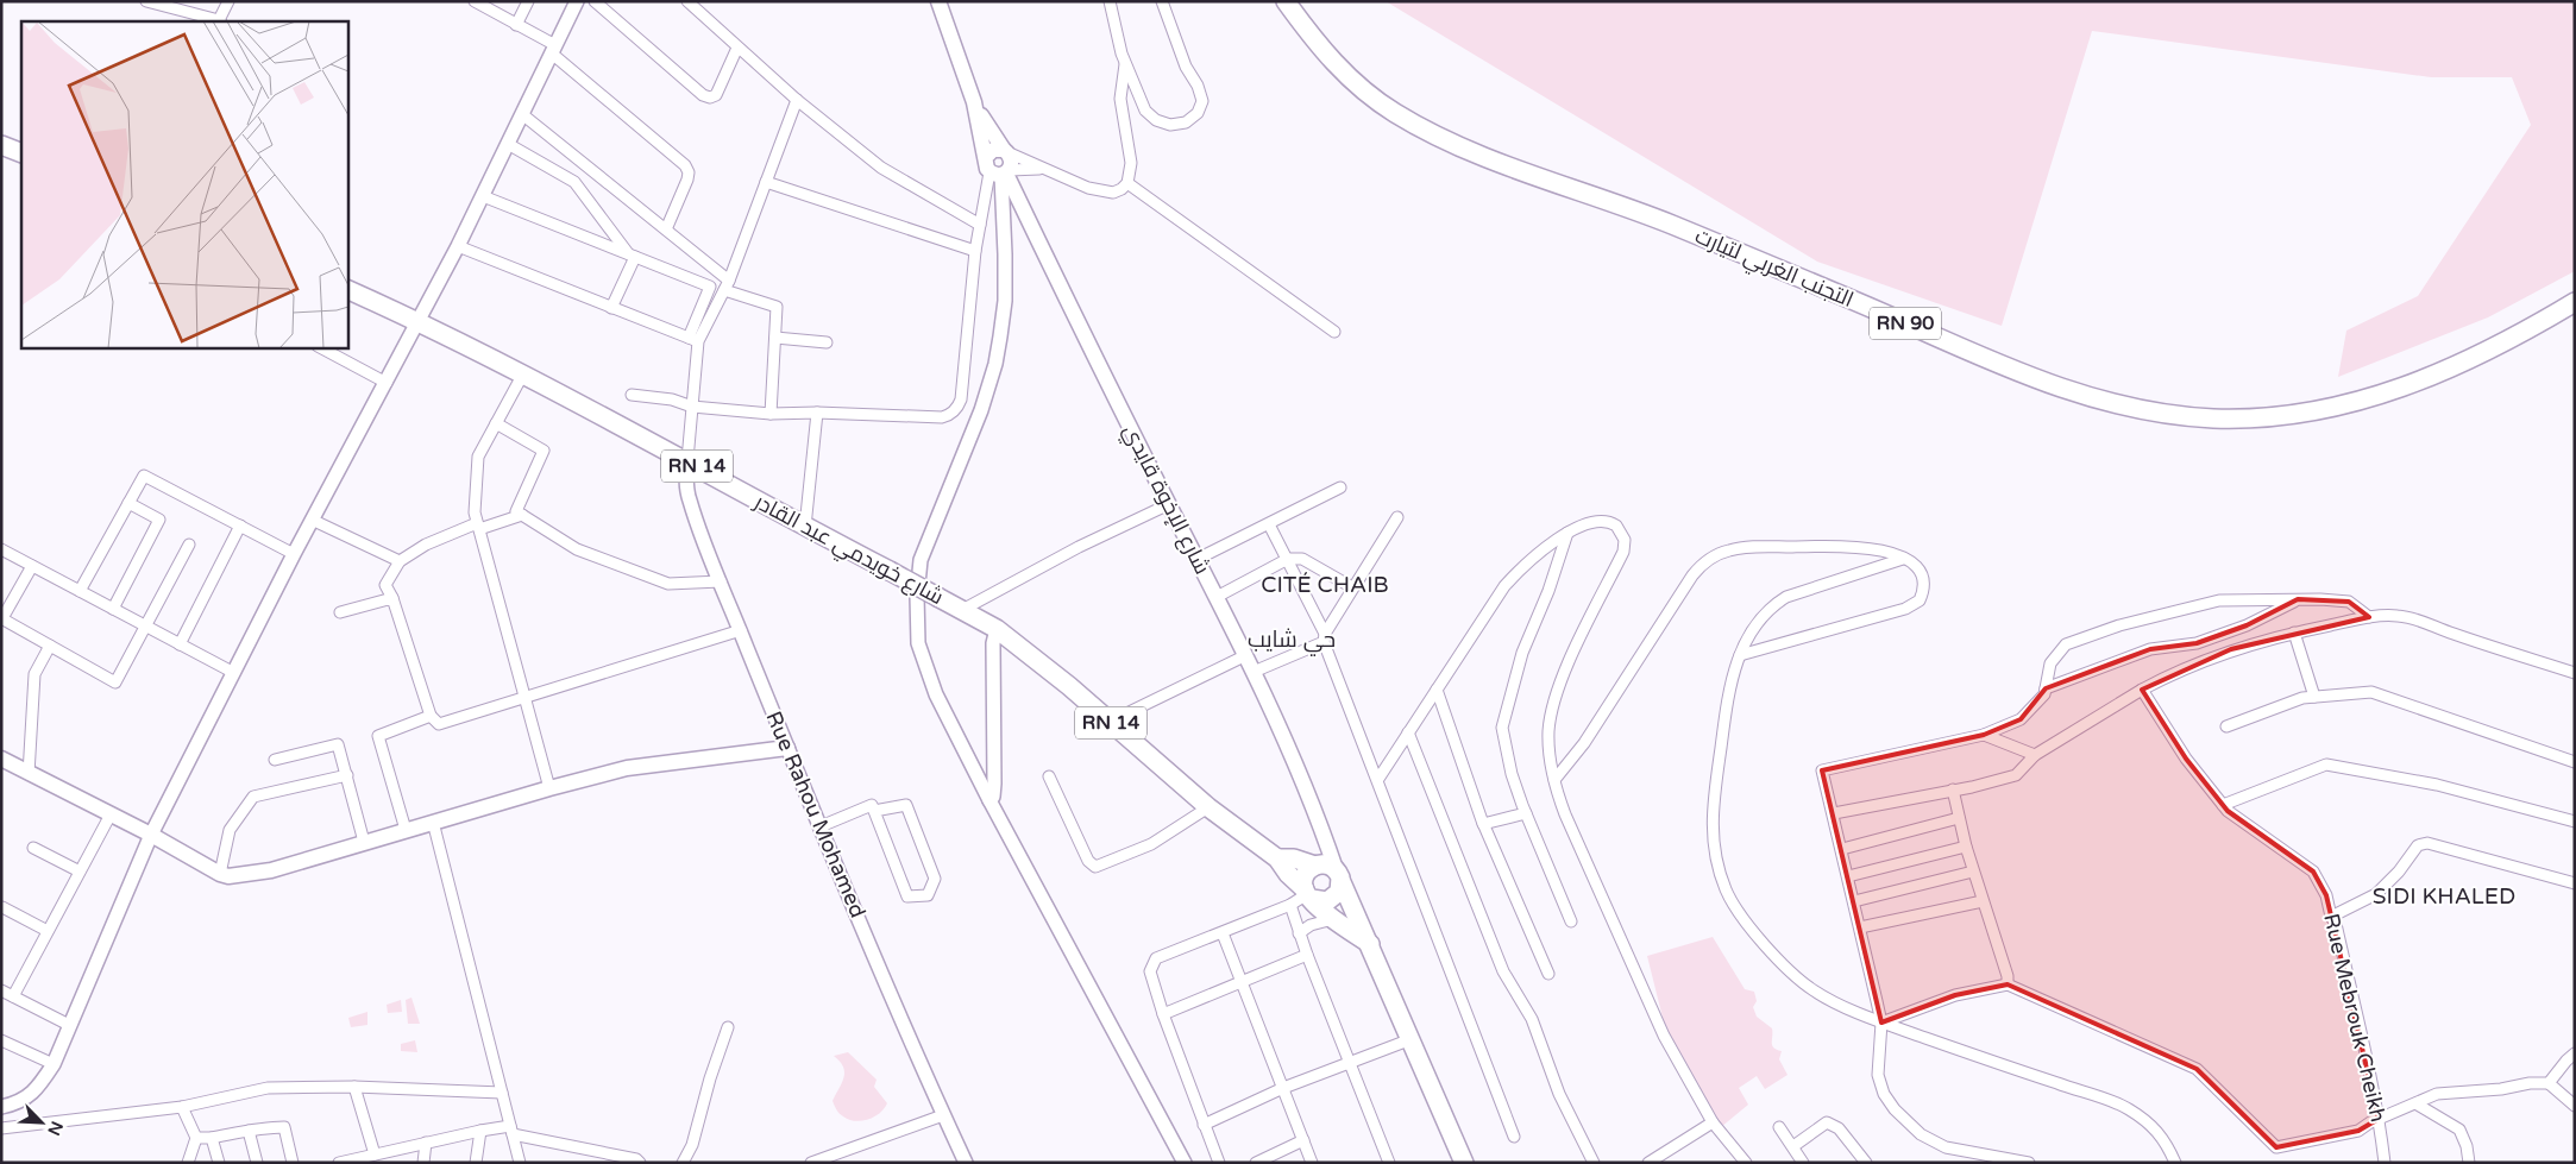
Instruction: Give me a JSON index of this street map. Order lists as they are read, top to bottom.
{
  "streets": {
    "main road": [
      "التجنب الغربي لتيارت",
      "RN 90",
      "RN 14",
      "شارع الإخوة قايدي",
      "شارع خويدمي عبد القادر"
    ],
    "street": ["Rue Rahou Mohamed", "Rue Mebrouk Cheikh"]
  },
  "crossings": [
    ["شارع الإخوة قايدي", "شارع خويدمي عبد القادر"],
    ["شارع خويدمي عبد القادر", "Rue Rahou Mohamed"]
  ],
  "districts": ["CITÉ CHAIB", "حي شايب", "SIDI KHALED"],
  "north": "bottom right"
}
